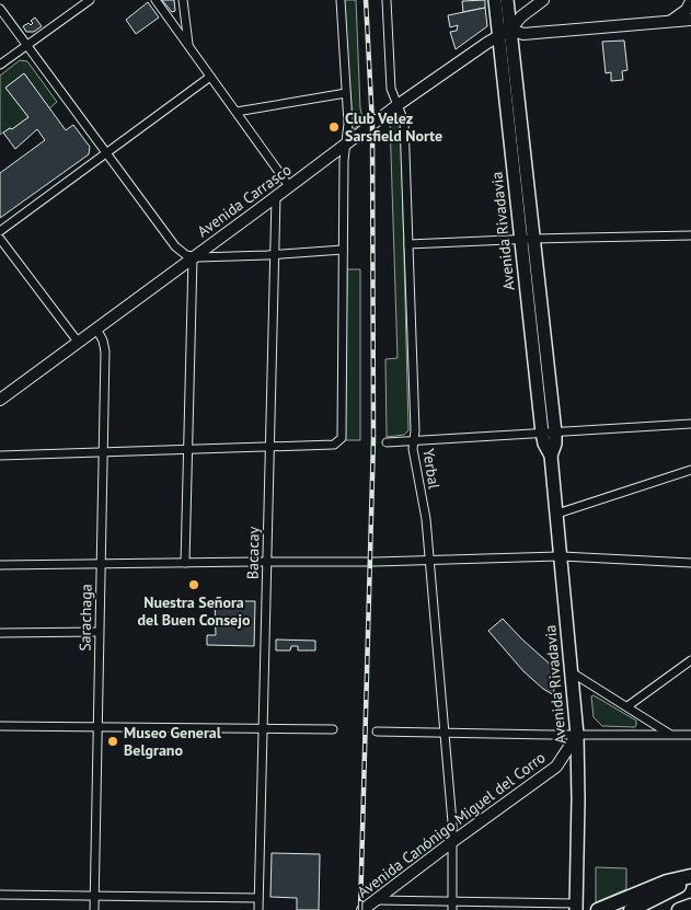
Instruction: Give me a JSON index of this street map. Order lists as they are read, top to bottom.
{
  "streets": {
    "main road": ["Avenida Carrasco", "Avenida Rivadavia", "Avenida Canónigo Miguel del Corro"],
    "street": ["Yerbal", "Bacacay", "Sarachaga"]
  },
  "crossings": [
    ["Avenida Carrasco", "Avenida Rivadavia"],
    ["Avenida Carrasco", "Yerbal"],
    ["Avenida Carrasco", "Bacacay"],
    ["Avenida Carrasco", "Sarachaga"],
    ["Avenida Rivadavia", "Avenida Canónigo Miguel del Corro"],
    ["Yerbal", "Avenida Canónigo Miguel del Corro"]
  ],
  "places": ["Club Velez Sarsfield Norte", "Nuestra Señora del Buen Consejo", "Museo General Belgrano"]
}
